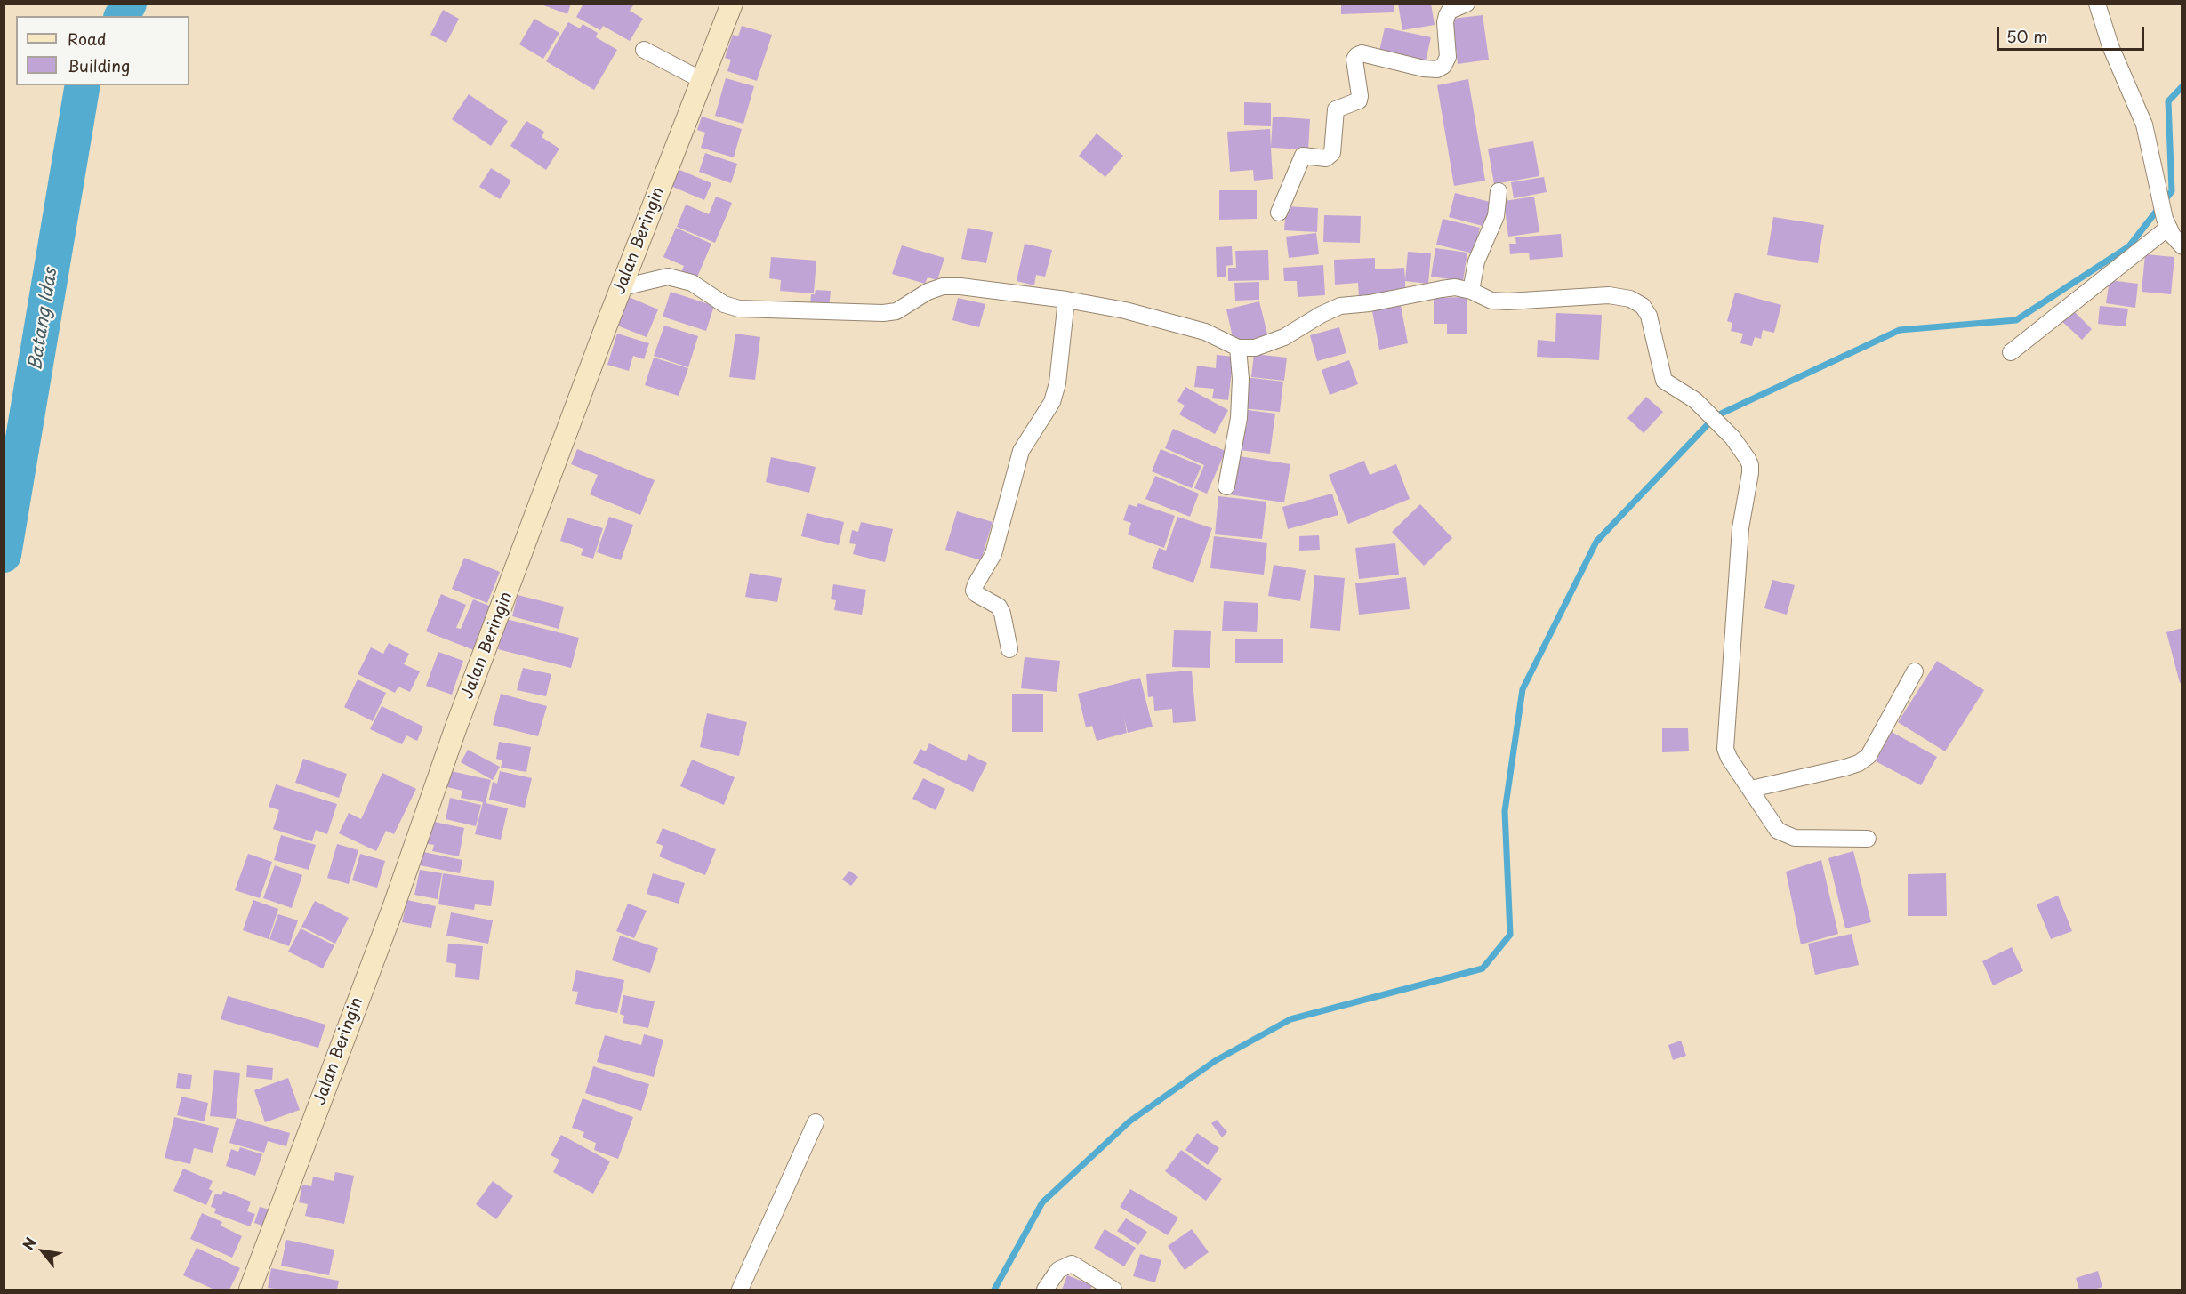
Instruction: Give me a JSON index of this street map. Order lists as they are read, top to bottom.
{
  "streets": {
    "street": ["Jalan Beringin"]
  },
  "water": ["Batang Idas"],
  "legend": ["Road", "Building"],
  "scale_bar": "50 m",
  "north": "top left"
}
